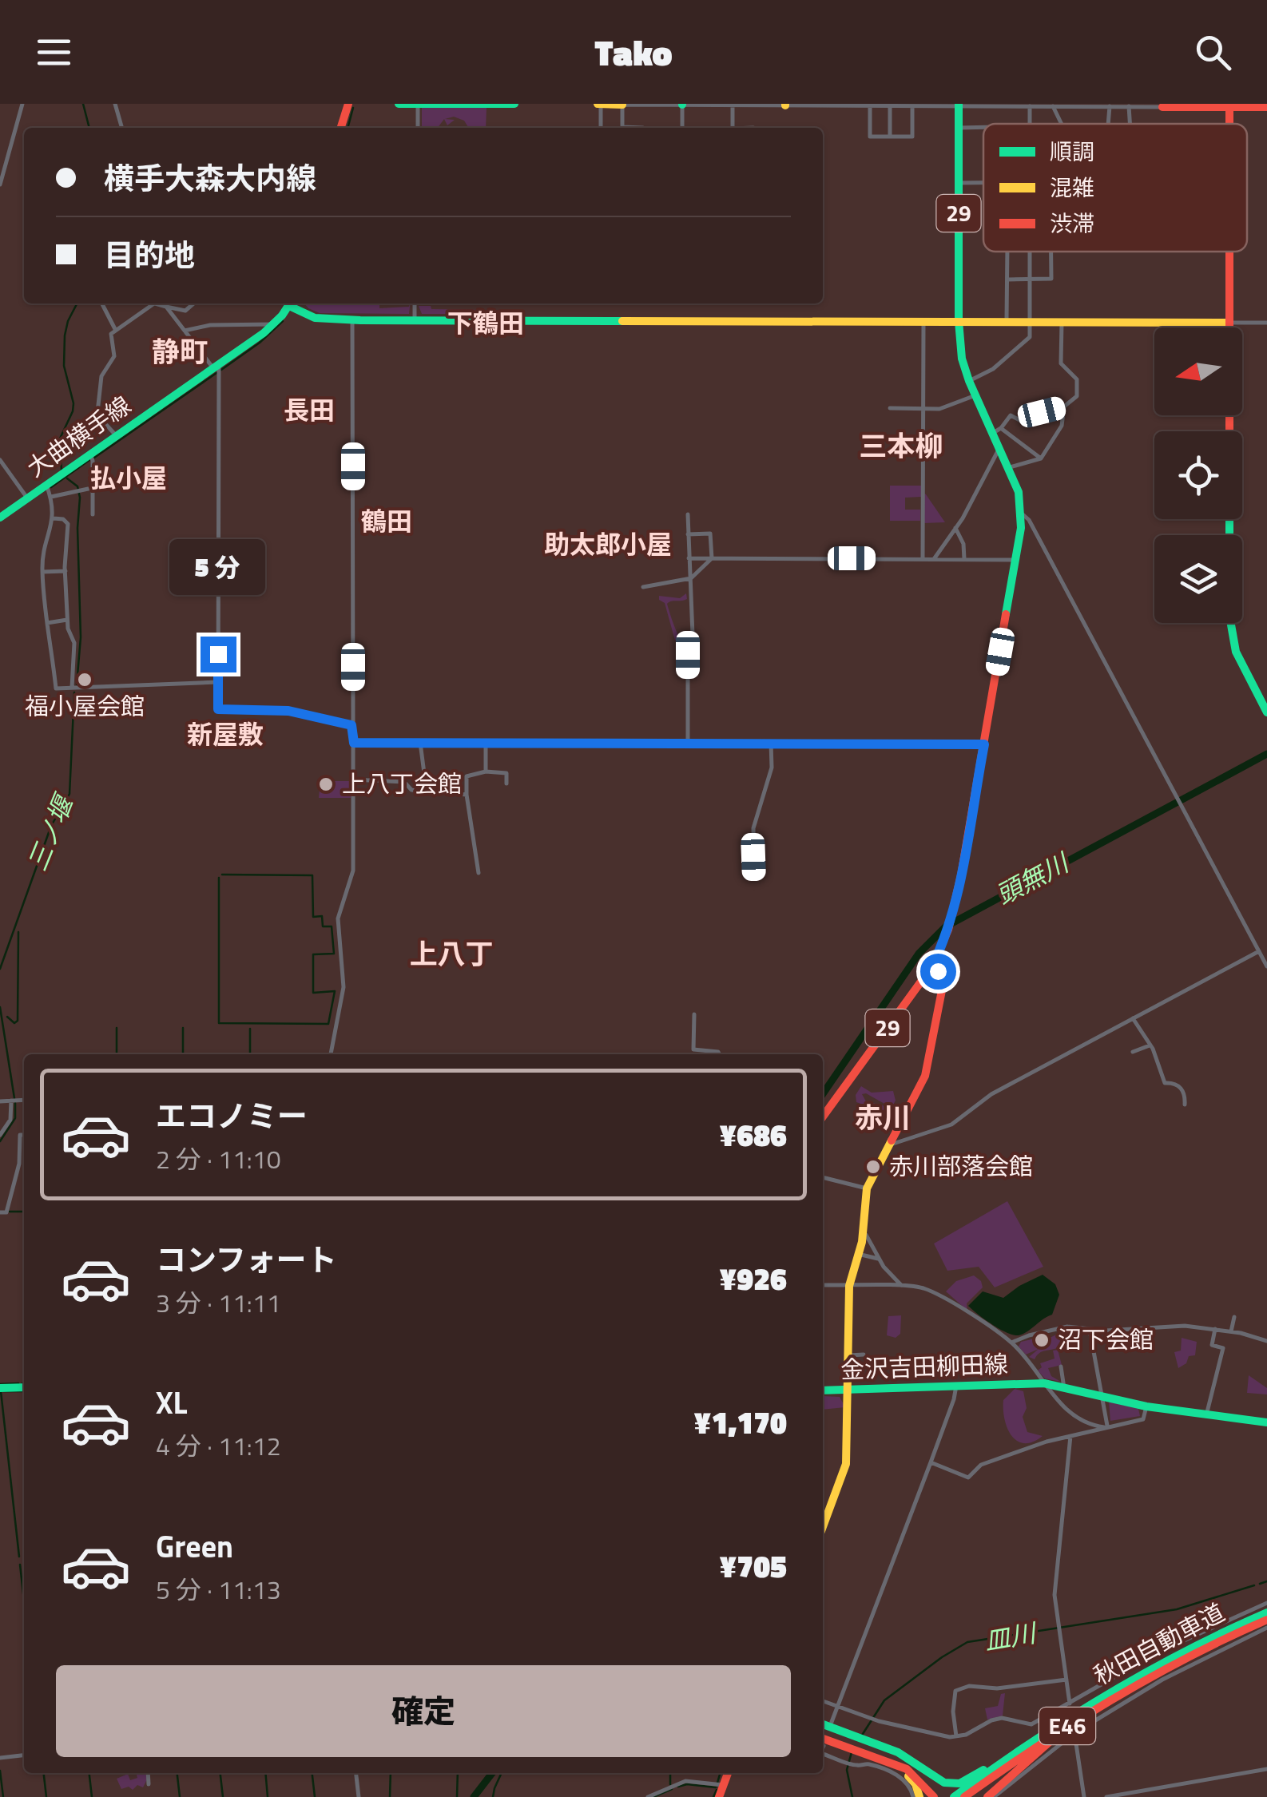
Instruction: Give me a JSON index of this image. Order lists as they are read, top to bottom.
{
  "streets": {
    "main road": [
      "29",
      "大曲横手線",
      "金沢吉田柳田線",
      "秋田自動車道",
      "E46"
    ]
  },
  "districts": [
    "下鶴田",
    "静町",
    "長田",
    "三本柳",
    "払小屋",
    "鶴田",
    "助太郎小屋",
    "新屋敷",
    "上八丁",
    "赤川"
  ],
  "water": ["三ノ堰", "頭無川", "皿川"],
  "places": [
    "福小屋会館",
    "上八丁会館",
    "赤川部落会館",
    "沼下会館"
  ],
  "legend": ["順調", "混雑", "渋滞"],
  "north": "left",
  "page": {
    "header": "Tako",
    "banner": ["横手大森大内線", "目的地"],
    "bubble": "5 分",
    "list": [
      {
        "name": "エコノミー",
        "note": "2 分 · 11:10",
        "value": "¥686"
      },
      {
        "name": "コンフォート",
        "note": "3 分 · 11:11",
        "value": "¥926"
      },
      {
        "name": "XL",
        "note": "4 分 · 11:12",
        "value": "¥1,170"
      },
      {
        "name": "Green",
        "note": "5 分 · 11:13",
        "value": "¥705"
      }
    ],
    "buttons": "確定"
  }
}
